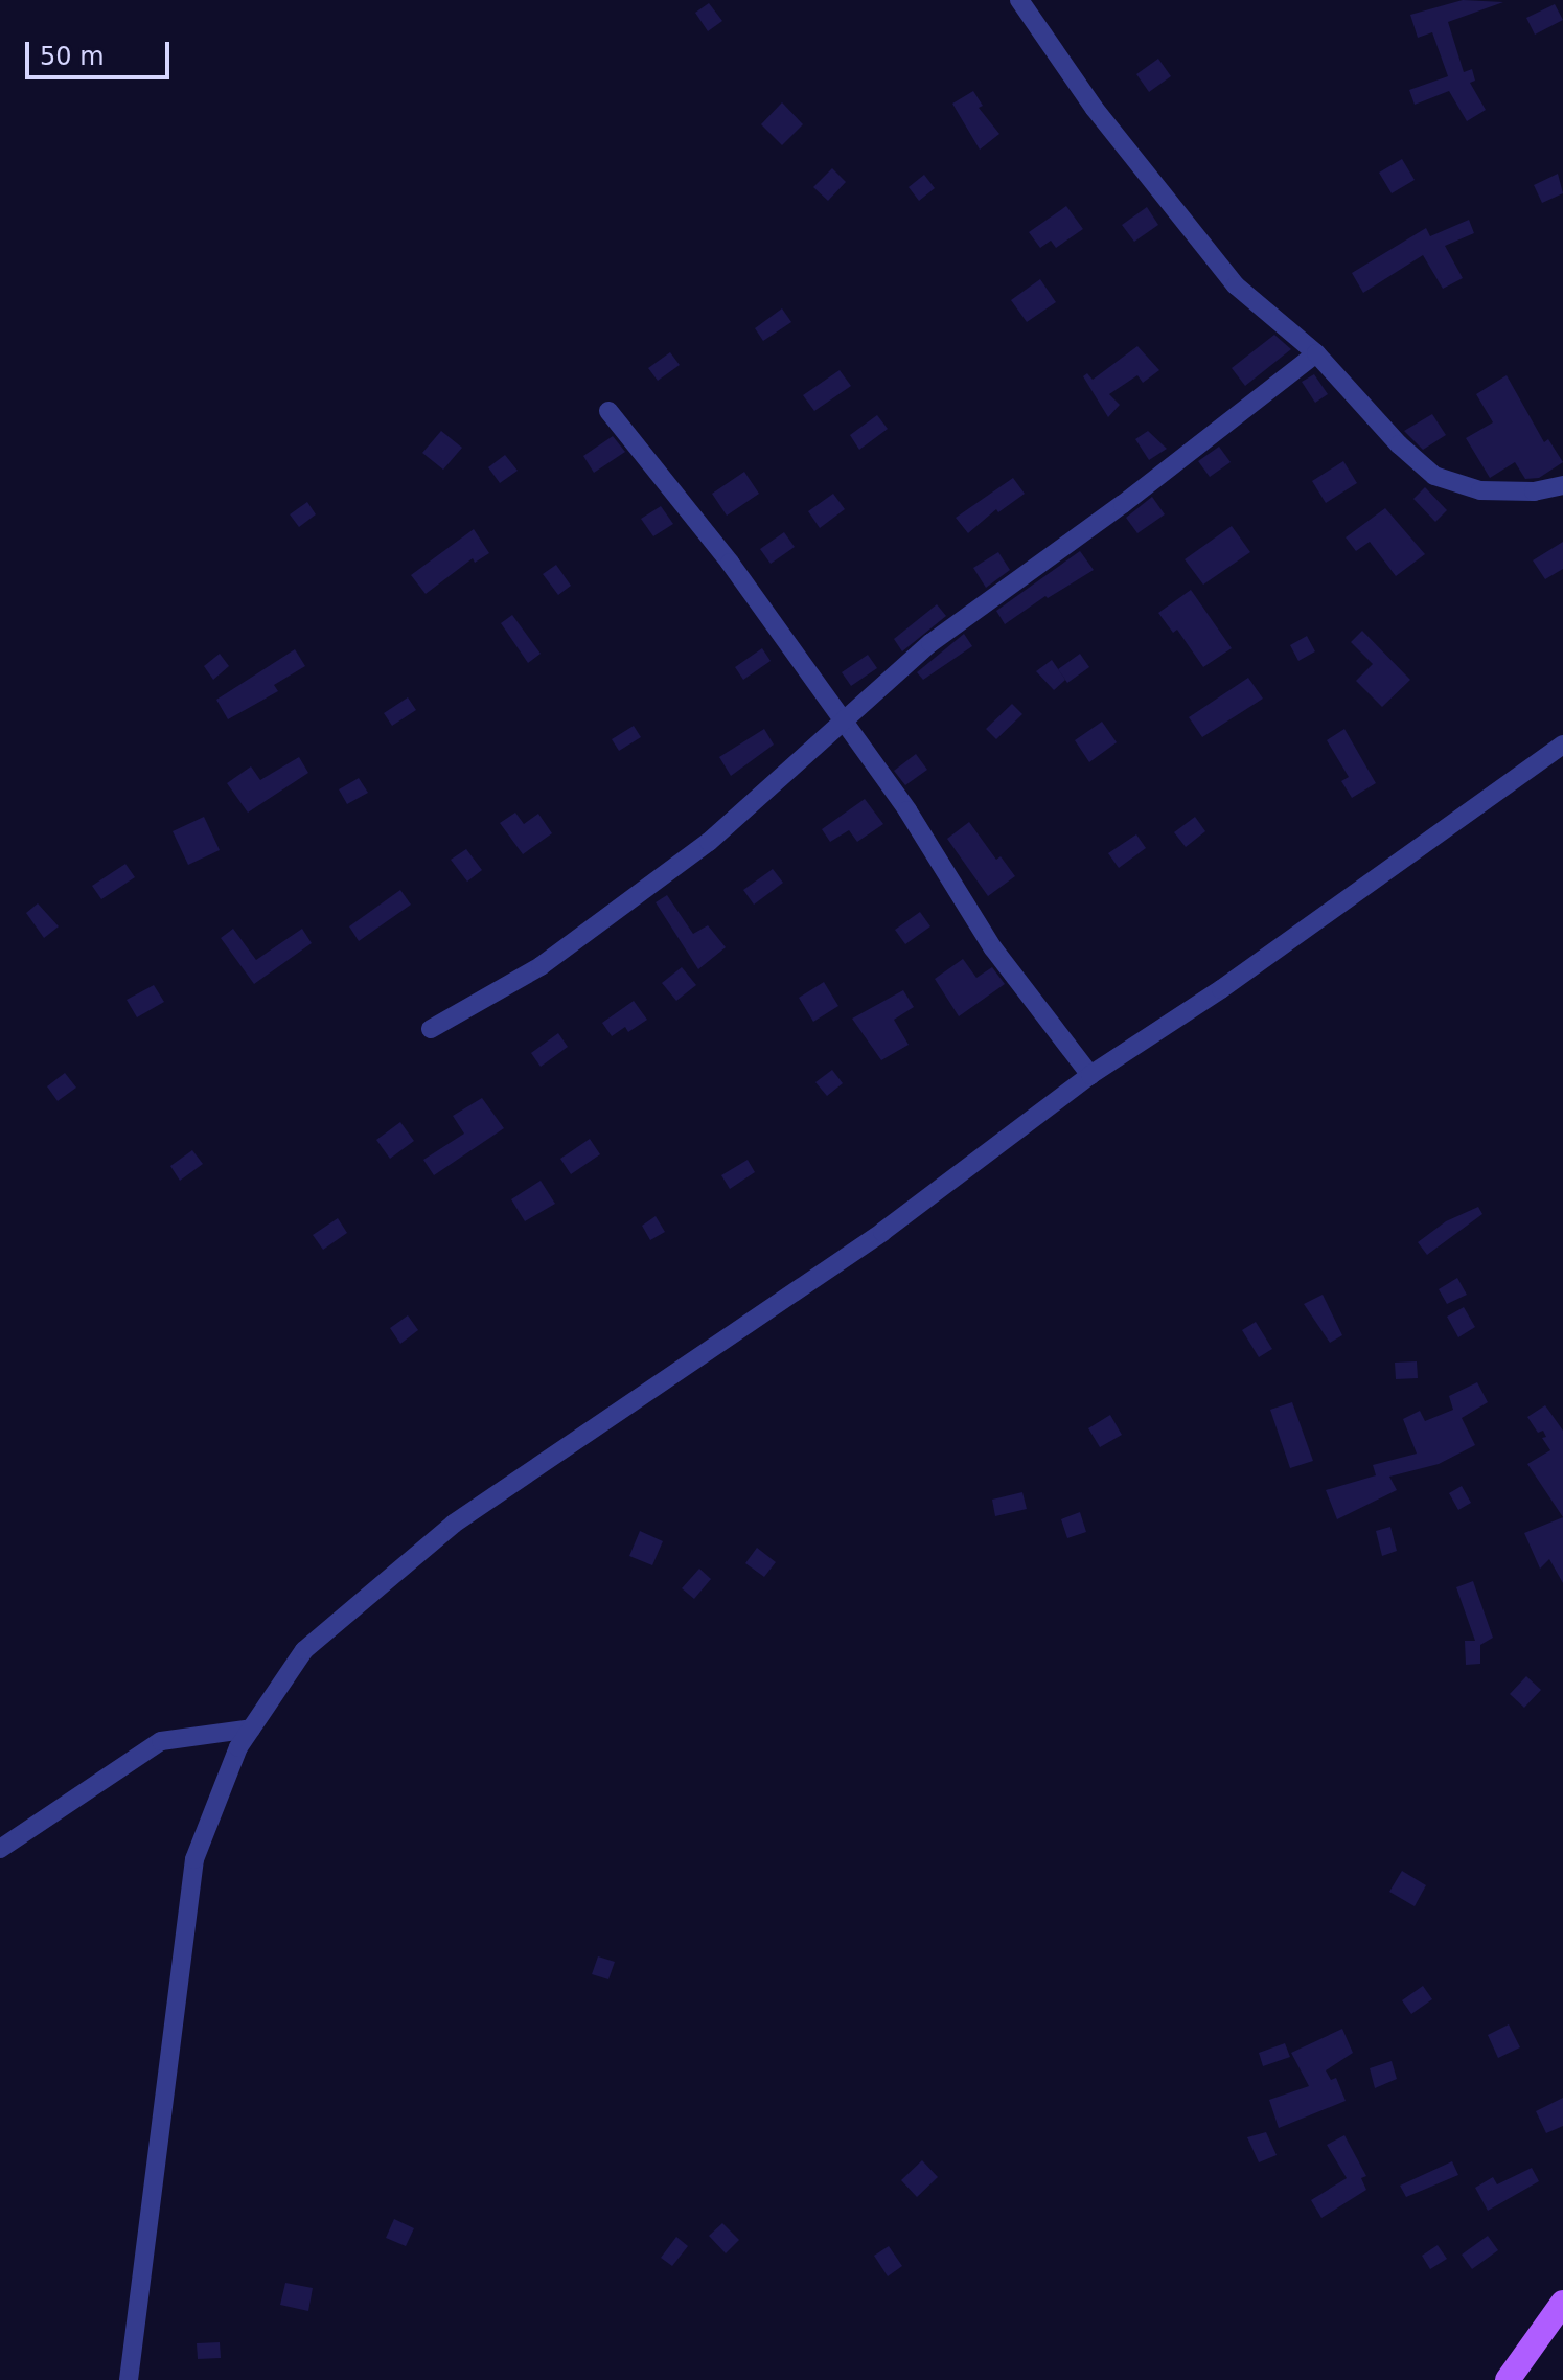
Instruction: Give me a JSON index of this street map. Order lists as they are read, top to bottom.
{
  "scale_bar": "50 m"
}
